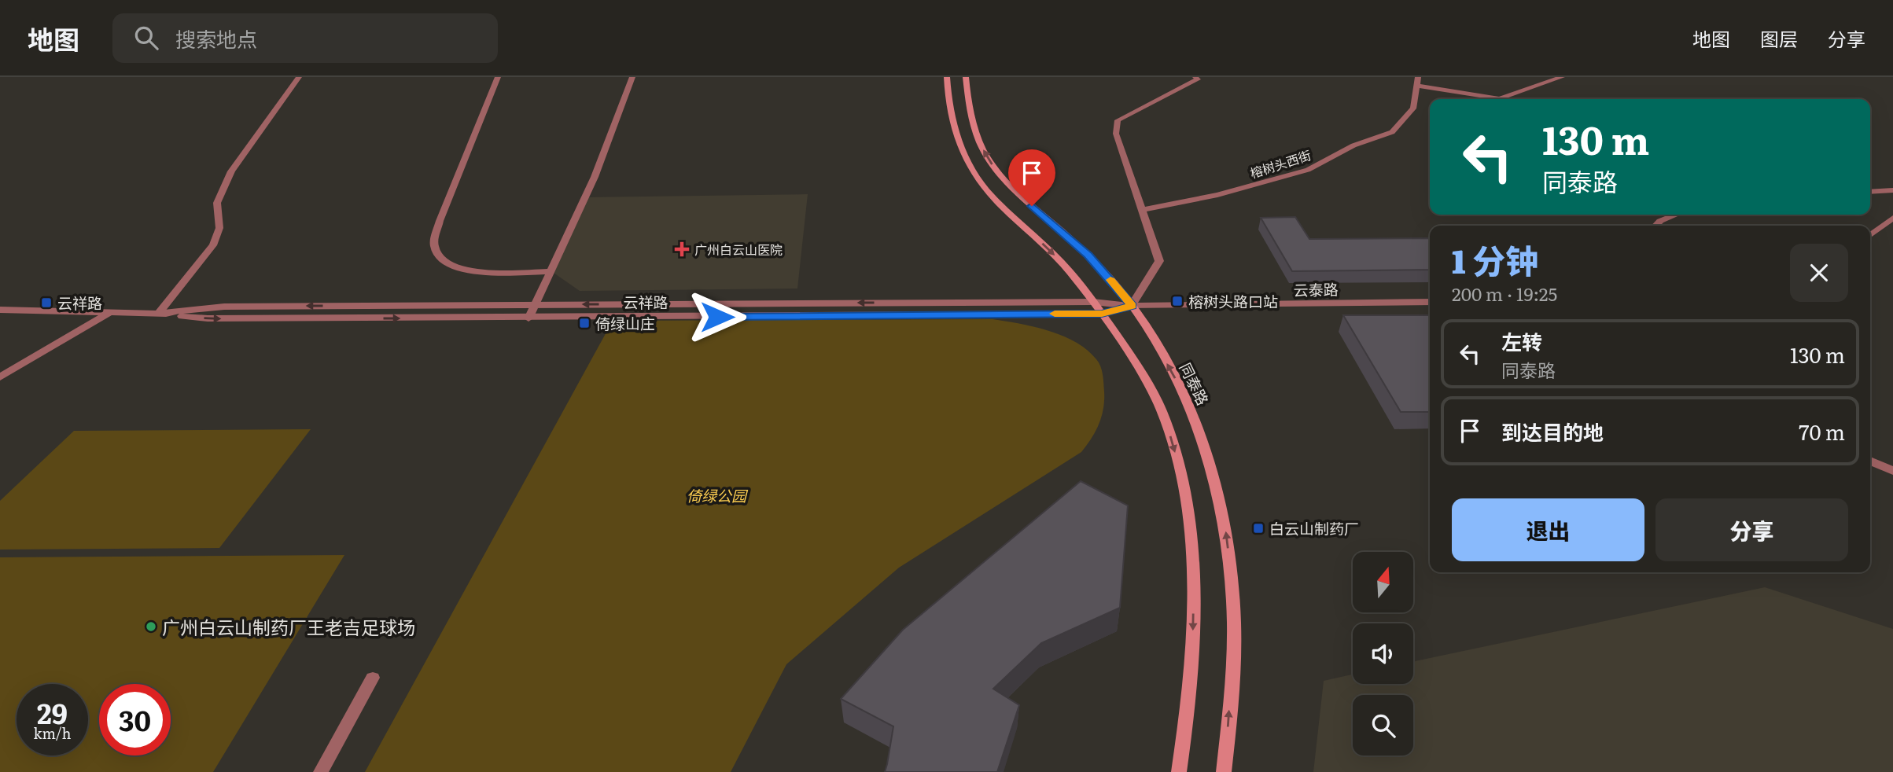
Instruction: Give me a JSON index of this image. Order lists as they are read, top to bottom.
{
  "streets": {
    "main road": ["同泰路"],
    "street": ["榕树头西街", "云泰路", "云祥路"]
  },
  "crossings": [
    ["云泰路", "云祥路"],
    ["云泰路", "同泰路"],
    ["云祥路", "同泰路"]
  ],
  "parks": ["倚绿公园"],
  "places": {
    "health": ["广州白云山医院"],
    "transit": [
      "榕树头路口站",
      "云祥路",
      "倚绿山庄",
      "白云山制药厂"
    ],
    "other": ["广州白云山制药厂王老吉足球场"]
  },
  "north": "top",
  "page": {
    "header": "地图",
    "search": "搜索地点",
    "nav": ["地图", "图层", "分享"],
    "turn": ["130 m", "同泰路"],
    "heading": ["1 分钟", "200 m · 19:25"],
    "list": [
      {
        "name": "左转",
        "note": "同泰路",
        "value": "130 m"
      },
      {
        "name": "到达目的地",
        "value": "70 m"
      }
    ],
    "buttons": ["退出", "分享"],
    "speed": "29 km/h",
    "limit": "30"
  }
}
